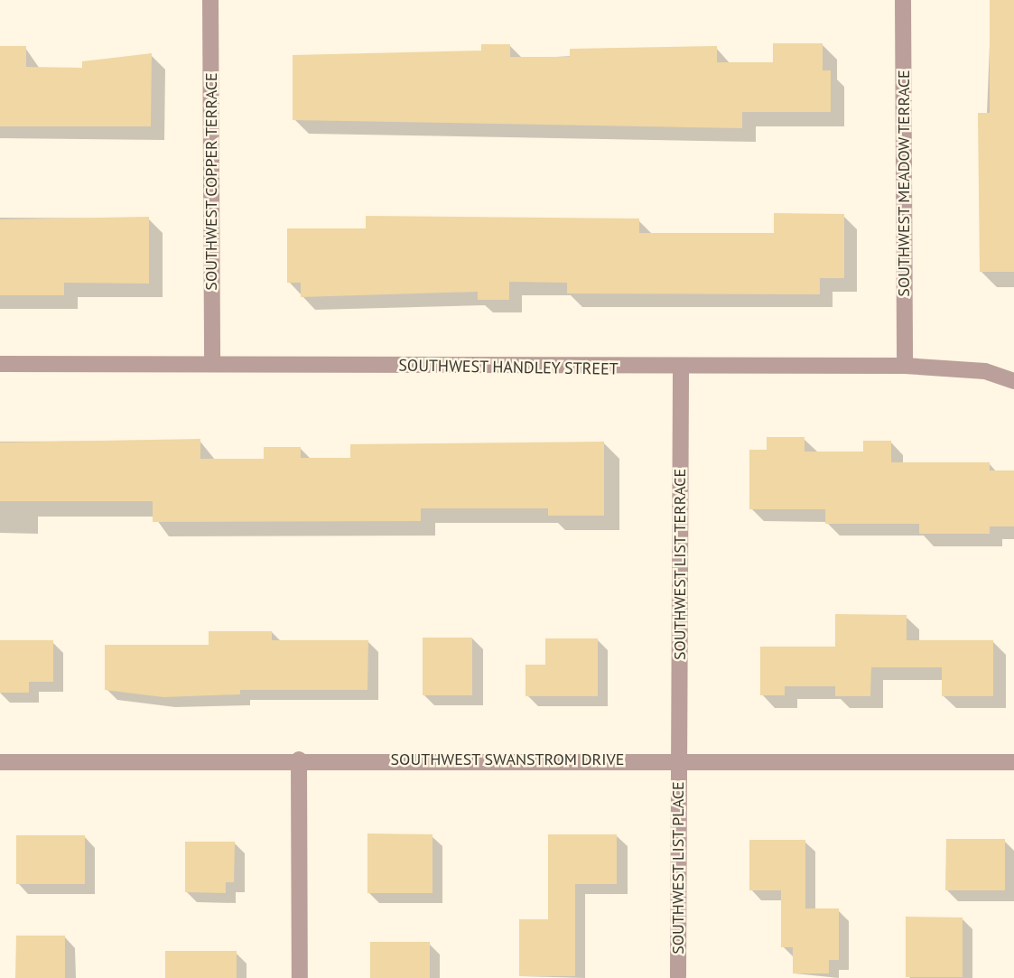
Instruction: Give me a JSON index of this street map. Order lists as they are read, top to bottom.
{
  "streets": {
    "street": [
      "SOUTHWEST COPPER TERRACE",
      "SOUTHWEST MEADOW TERRACE",
      "SOUTHWEST HANDLEY STREET",
      "SOUTHWEST LIST TERRACE",
      "SOUTHWEST SWANSTROM DRIVE",
      "SOUTHWEST LIST PLACE"
    ]
  },
  "crossings": [
    ["SOUTHWEST COPPER TERRACE", "SOUTHWEST HANDLEY STREET"],
    ["SOUTHWEST MEADOW TERRACE", "SOUTHWEST HANDLEY STREET"],
    ["SOUTHWEST HANDLEY STREET", "SOUTHWEST LIST TERRACE"],
    ["SOUTHWEST LIST TERRACE", "SOUTHWEST SWANSTROM DRIVE"],
    ["SOUTHWEST LIST TERRACE", "SOUTHWEST LIST PLACE"],
    ["SOUTHWEST SWANSTROM DRIVE", "SOUTHWEST LIST PLACE"]
  ]
}
